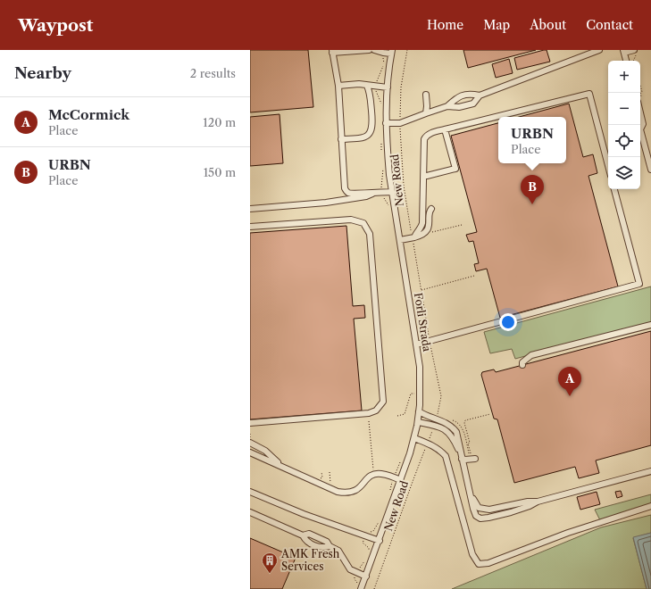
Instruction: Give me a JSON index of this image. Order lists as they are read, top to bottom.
{
  "streets": {
    "street": ["Forli Strada"],
    "path": ["New Road"]
  },
  "places": {
    "building": ["AMK Fresh Services"]
  },
  "page": {
    "header": "Waypost",
    "nav": [
      "Home",
      "Map",
      "About",
      "Contact"
    ],
    "heading": ["Nearby", "2 results"],
    "map_buttons": ["+", "−"],
    "list": [
      {
        "mark": "A",
        "name": "McCormick",
        "note": "Place",
        "value": "120 m"
      },
      {
        "mark": "B",
        "name": "URBN",
        "note": "Place",
        "value": "150 m"
      }
    ],
    "popup": ["URBN", "Place"],
    "pins": ["B", "A"]
  }
}
